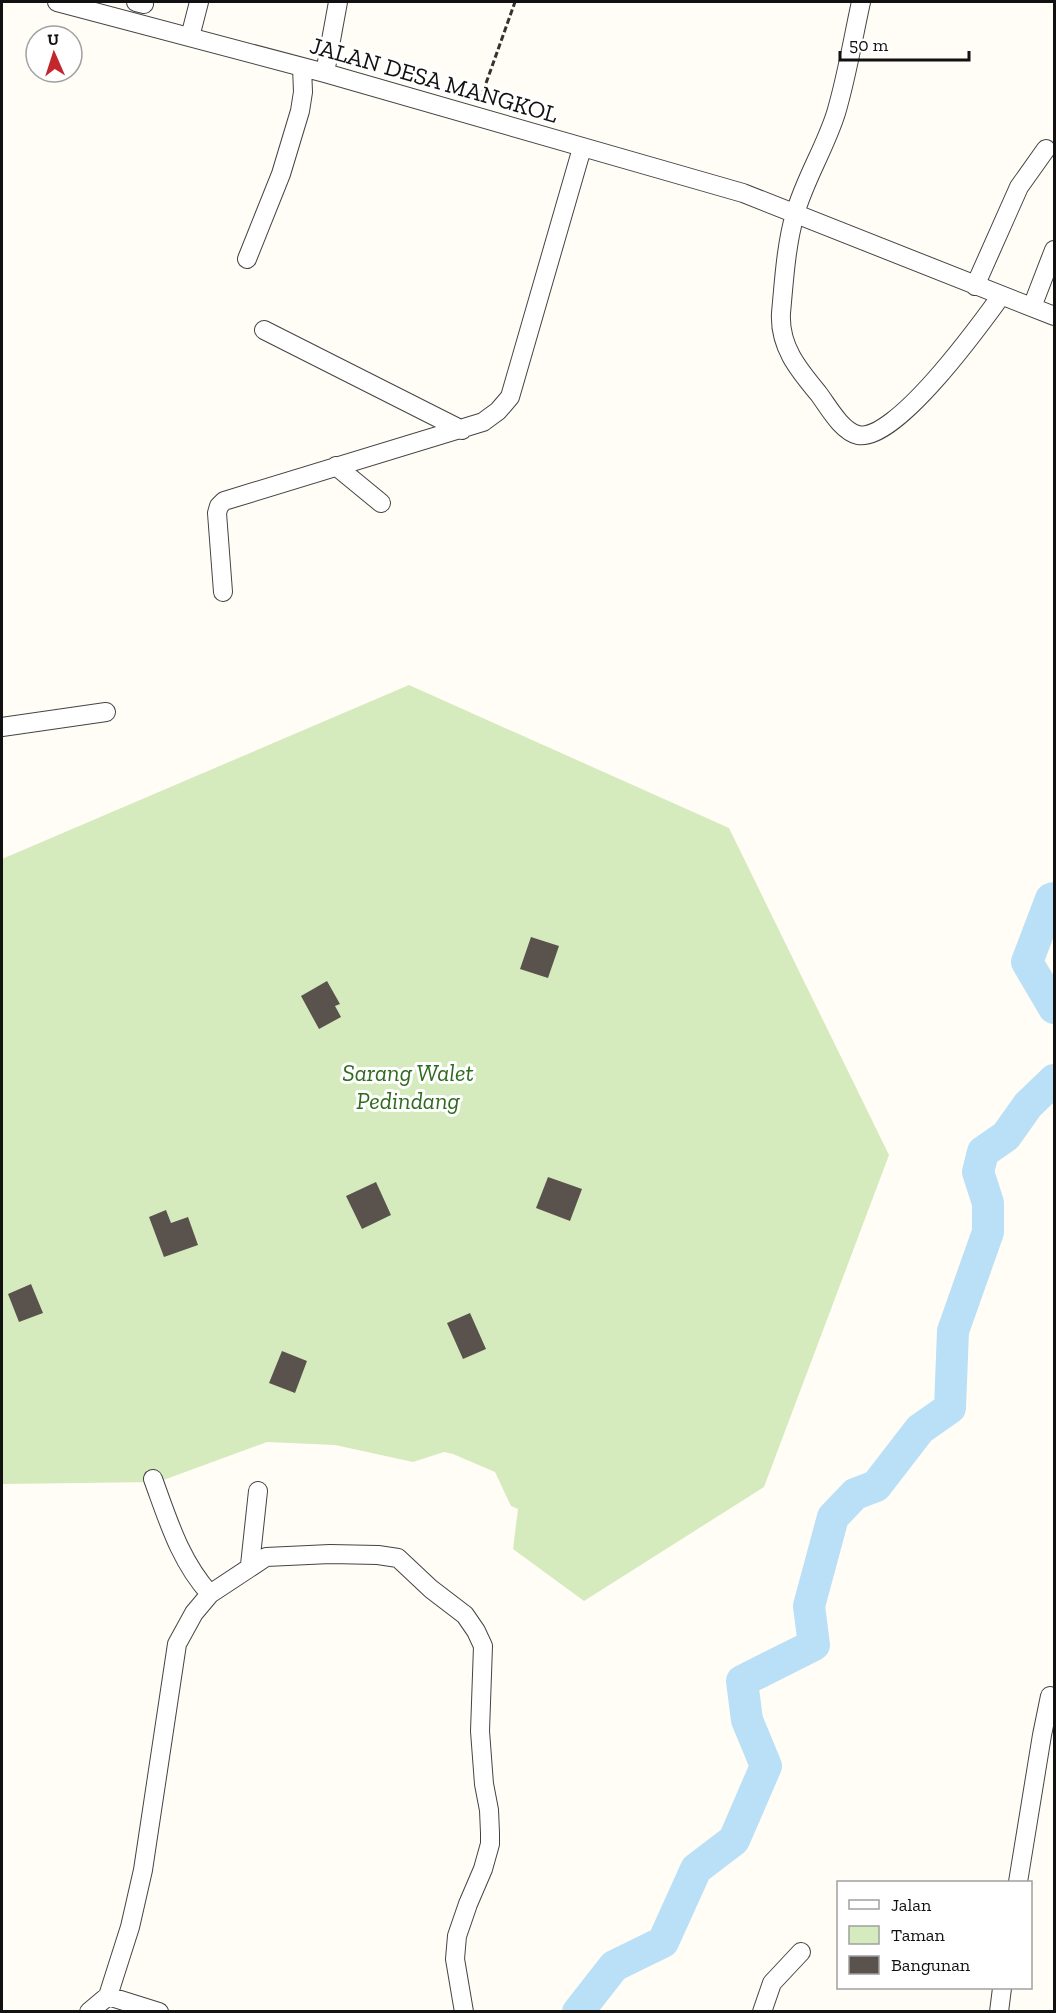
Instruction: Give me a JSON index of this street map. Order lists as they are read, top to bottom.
{
  "streets": {
    "street": ["JALAN DESA MANGKOL"]
  },
  "parks": ["Sarang Walet Pedindang"],
  "legend": ["Jalan", "Taman", "Bangunan"],
  "scale_bar": "50 m",
  "north": "top"
}
